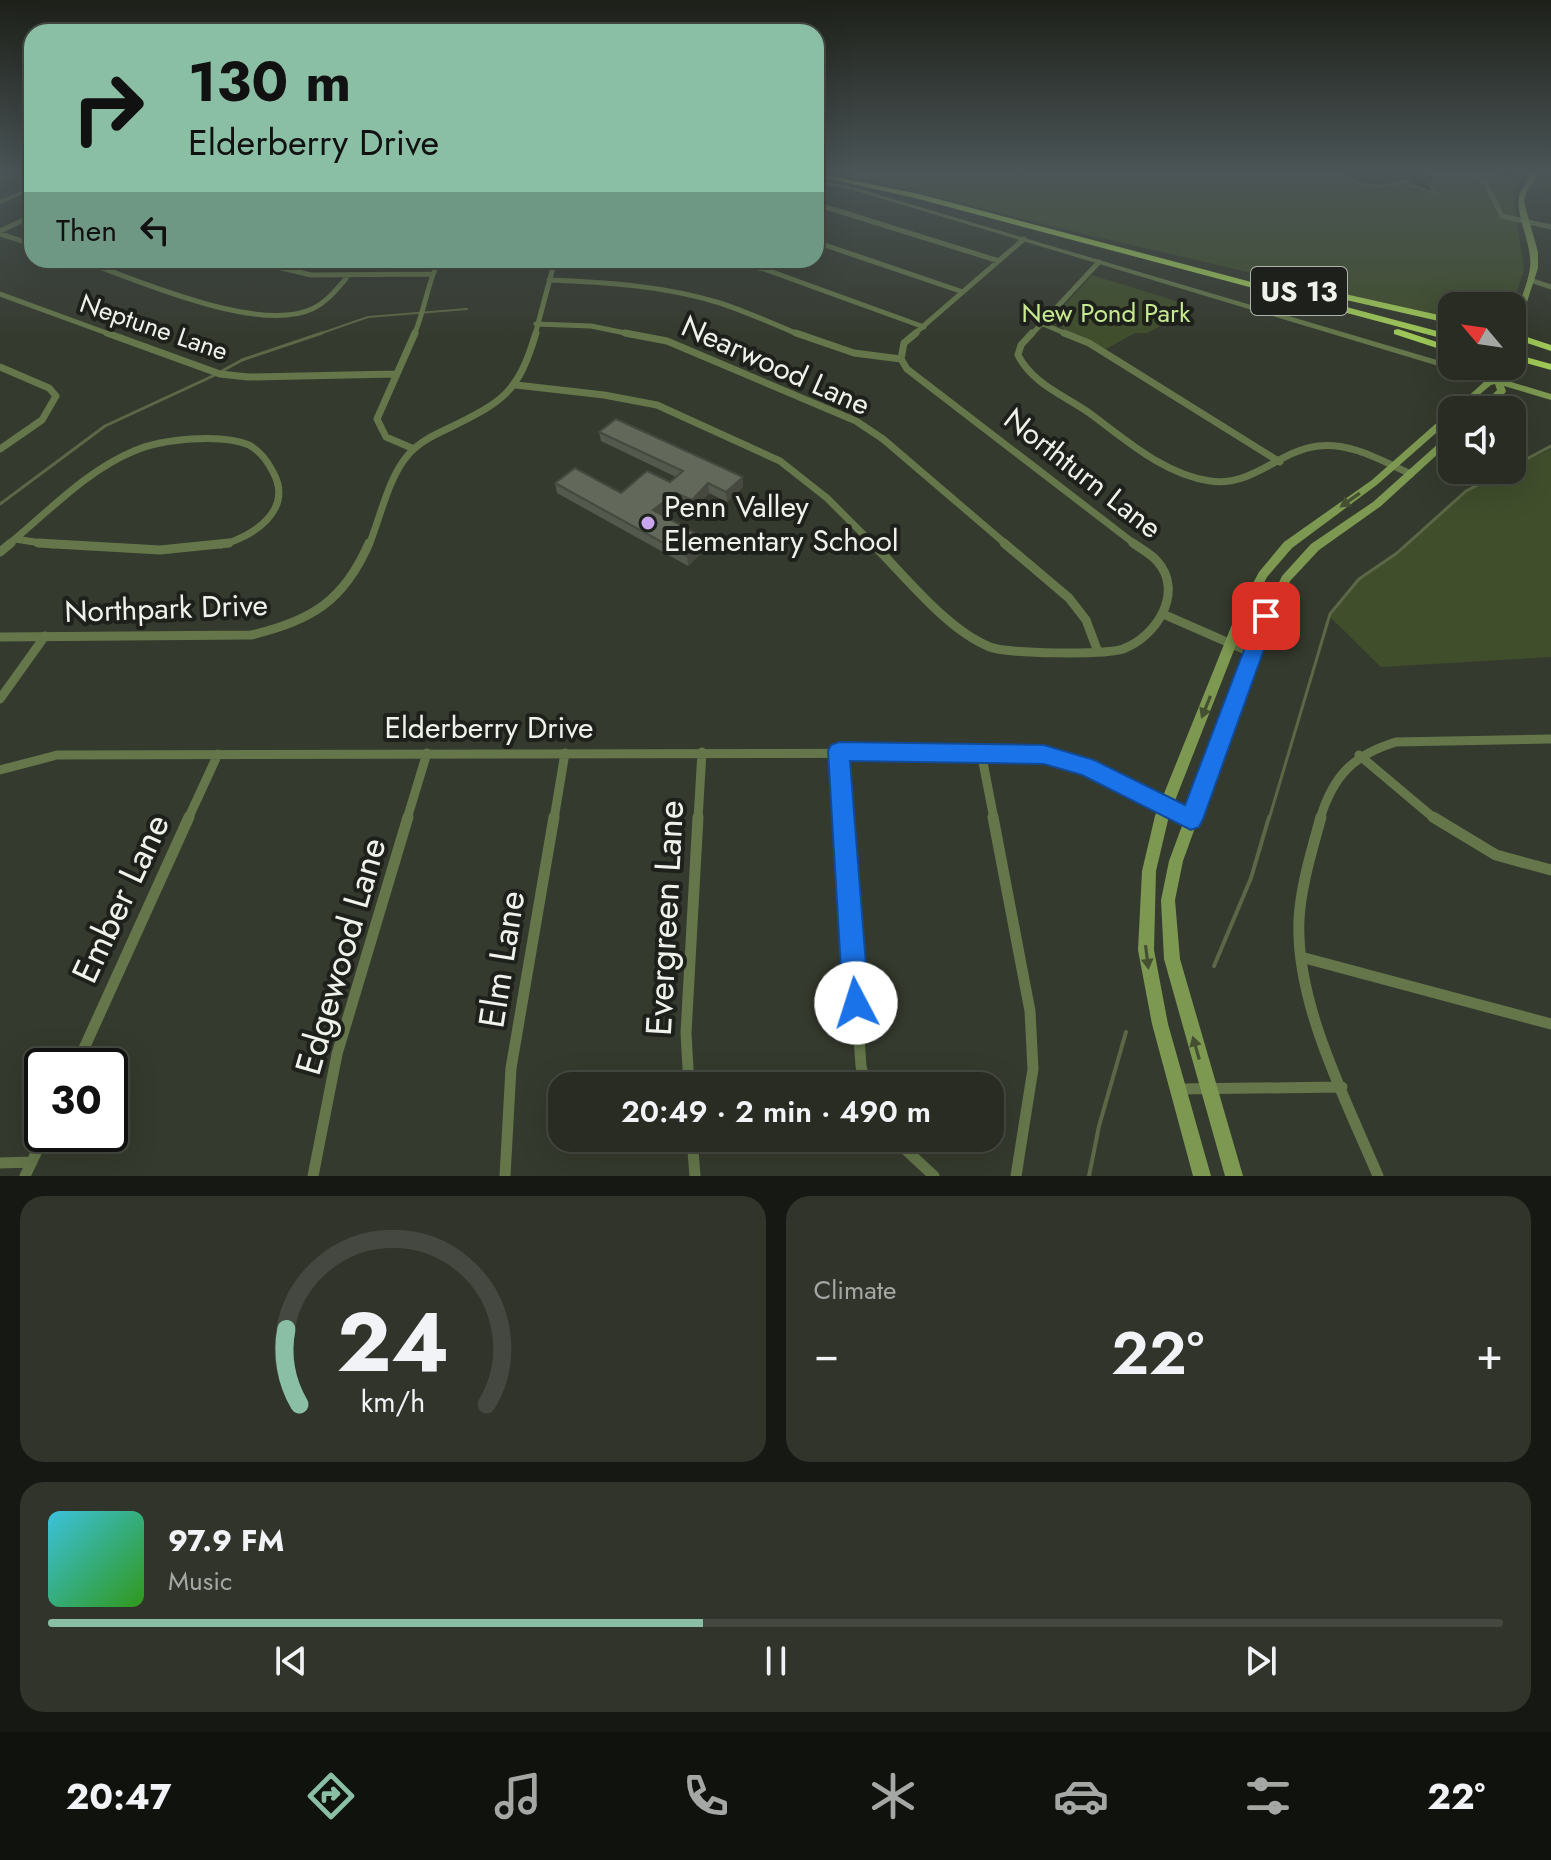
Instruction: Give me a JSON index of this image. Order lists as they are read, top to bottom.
{
  "streets": {
    "highway": ["US 13"],
    "street": [
      "Neptune Lane",
      "Nearwood Lane",
      "Northturn Lane",
      "Northpark Drive",
      "Elderberry Drive",
      "Ember Lane",
      "Evergreen Lane",
      "Edgewood Lane",
      "Elm Lane"
    ]
  },
  "crossings": [
    ["Elderberry Drive", "Ember Lane"],
    ["Elderberry Drive", "Evergreen Lane"],
    ["Elderberry Drive", "Edgewood Lane"],
    ["Elderberry Drive", "Elm Lane"]
  ],
  "parks": ["New Pond Park"],
  "places": ["Penn Valley Elementary School"],
  "north": "top left",
  "page": {
    "turn": ["130 m", "Elderberry Drive"],
    "then": "Then",
    "limit": "30",
    "trip": "20:49 · 2 min · 490 m",
    "tile": "Climate",
    "heat": ["−", "22°", "+"],
    "song": ["97.9 FM", "Music"],
    "tabs": ["20:47", "22°"],
    "gauge": ["24", "km/h"]
  }
}
